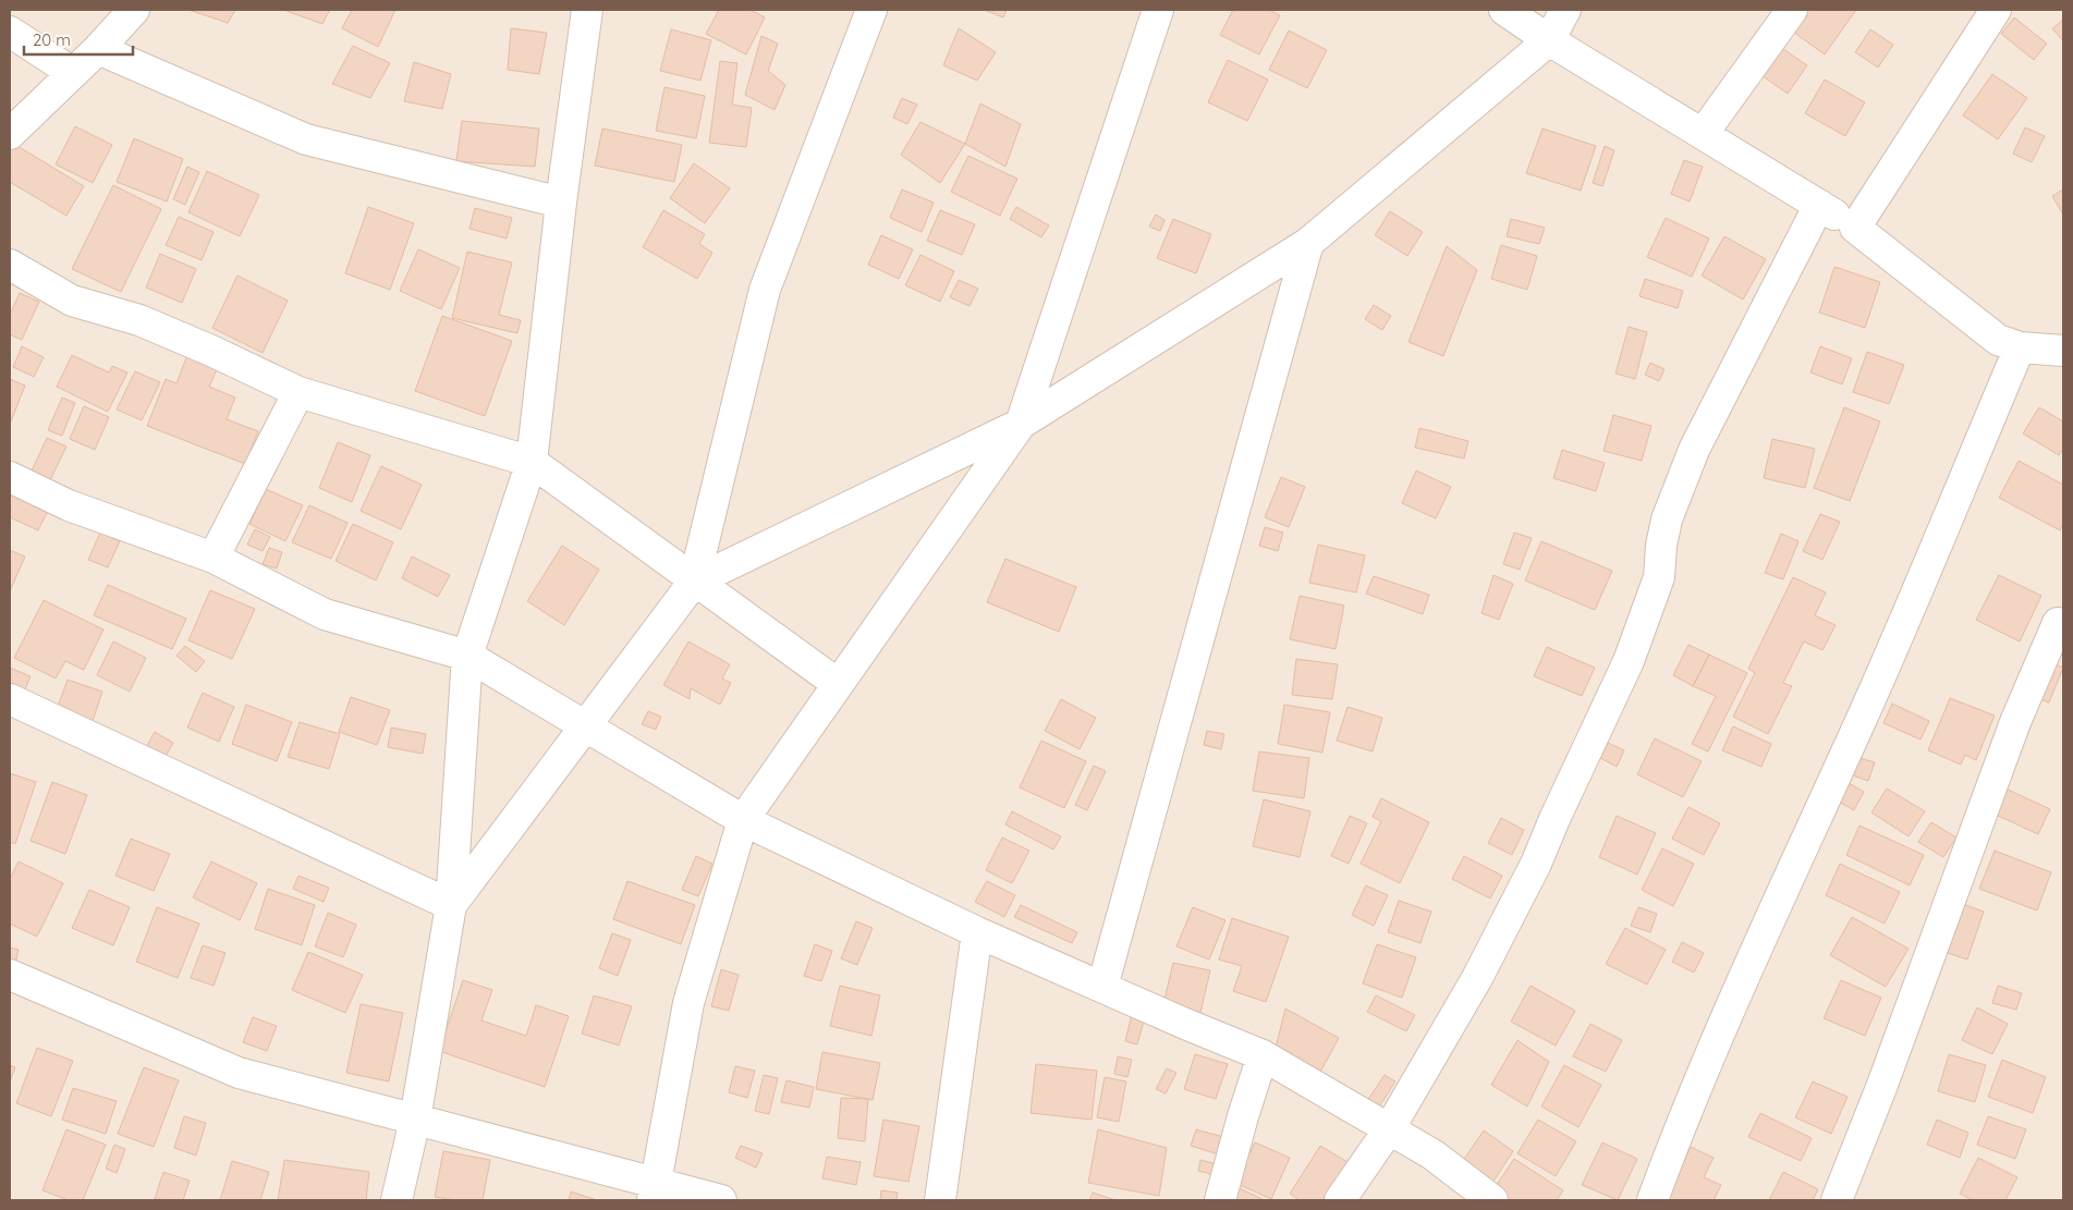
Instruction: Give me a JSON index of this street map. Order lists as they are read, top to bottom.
{
  "scale_bar": "20 m"
}
